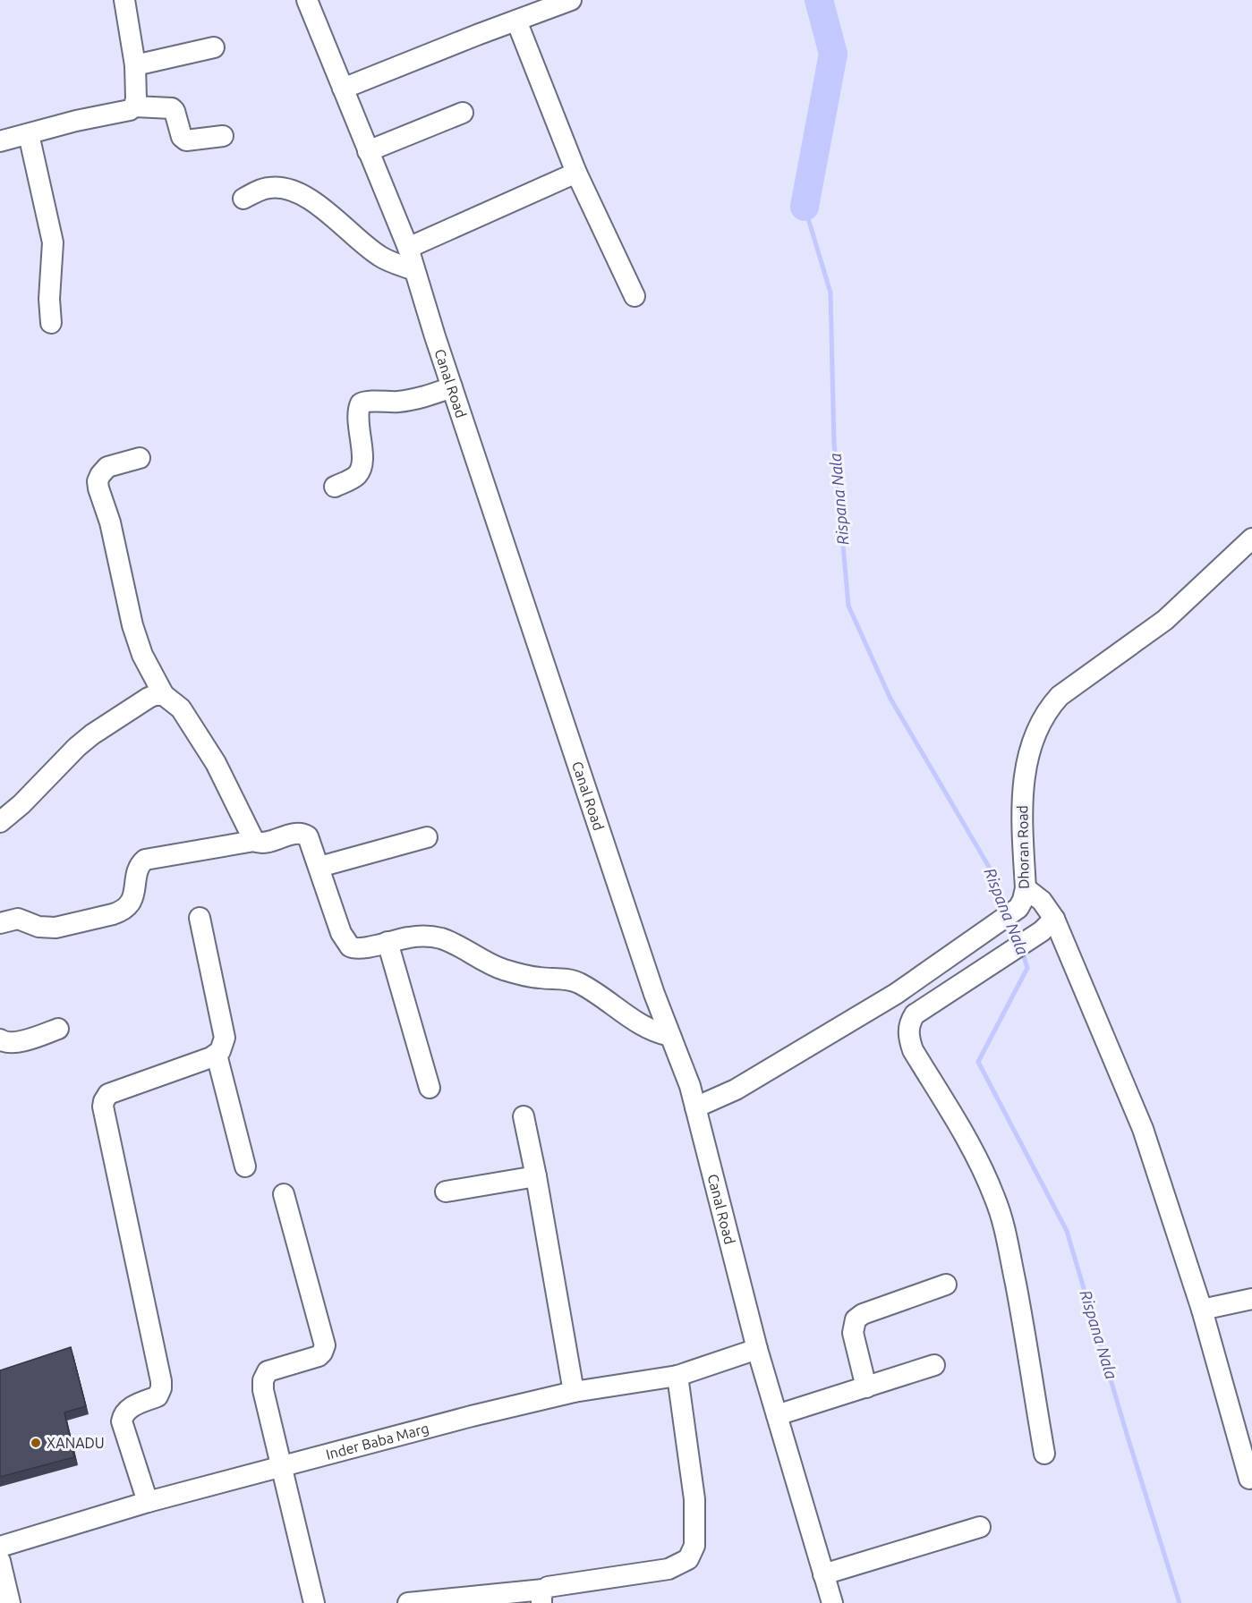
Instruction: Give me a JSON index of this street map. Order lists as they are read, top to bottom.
{
  "streets": {
    "street": ["Canal Road", "Dhoran Road", "Inder Baba Marg"]
  },
  "crossings": [
    ["Canal Road", "Dhoran Road"],
    ["Canal Road", "Inder Baba Marg"]
  ],
  "water": ["Rispana Nala"],
  "places": ["XANADU"]
}
